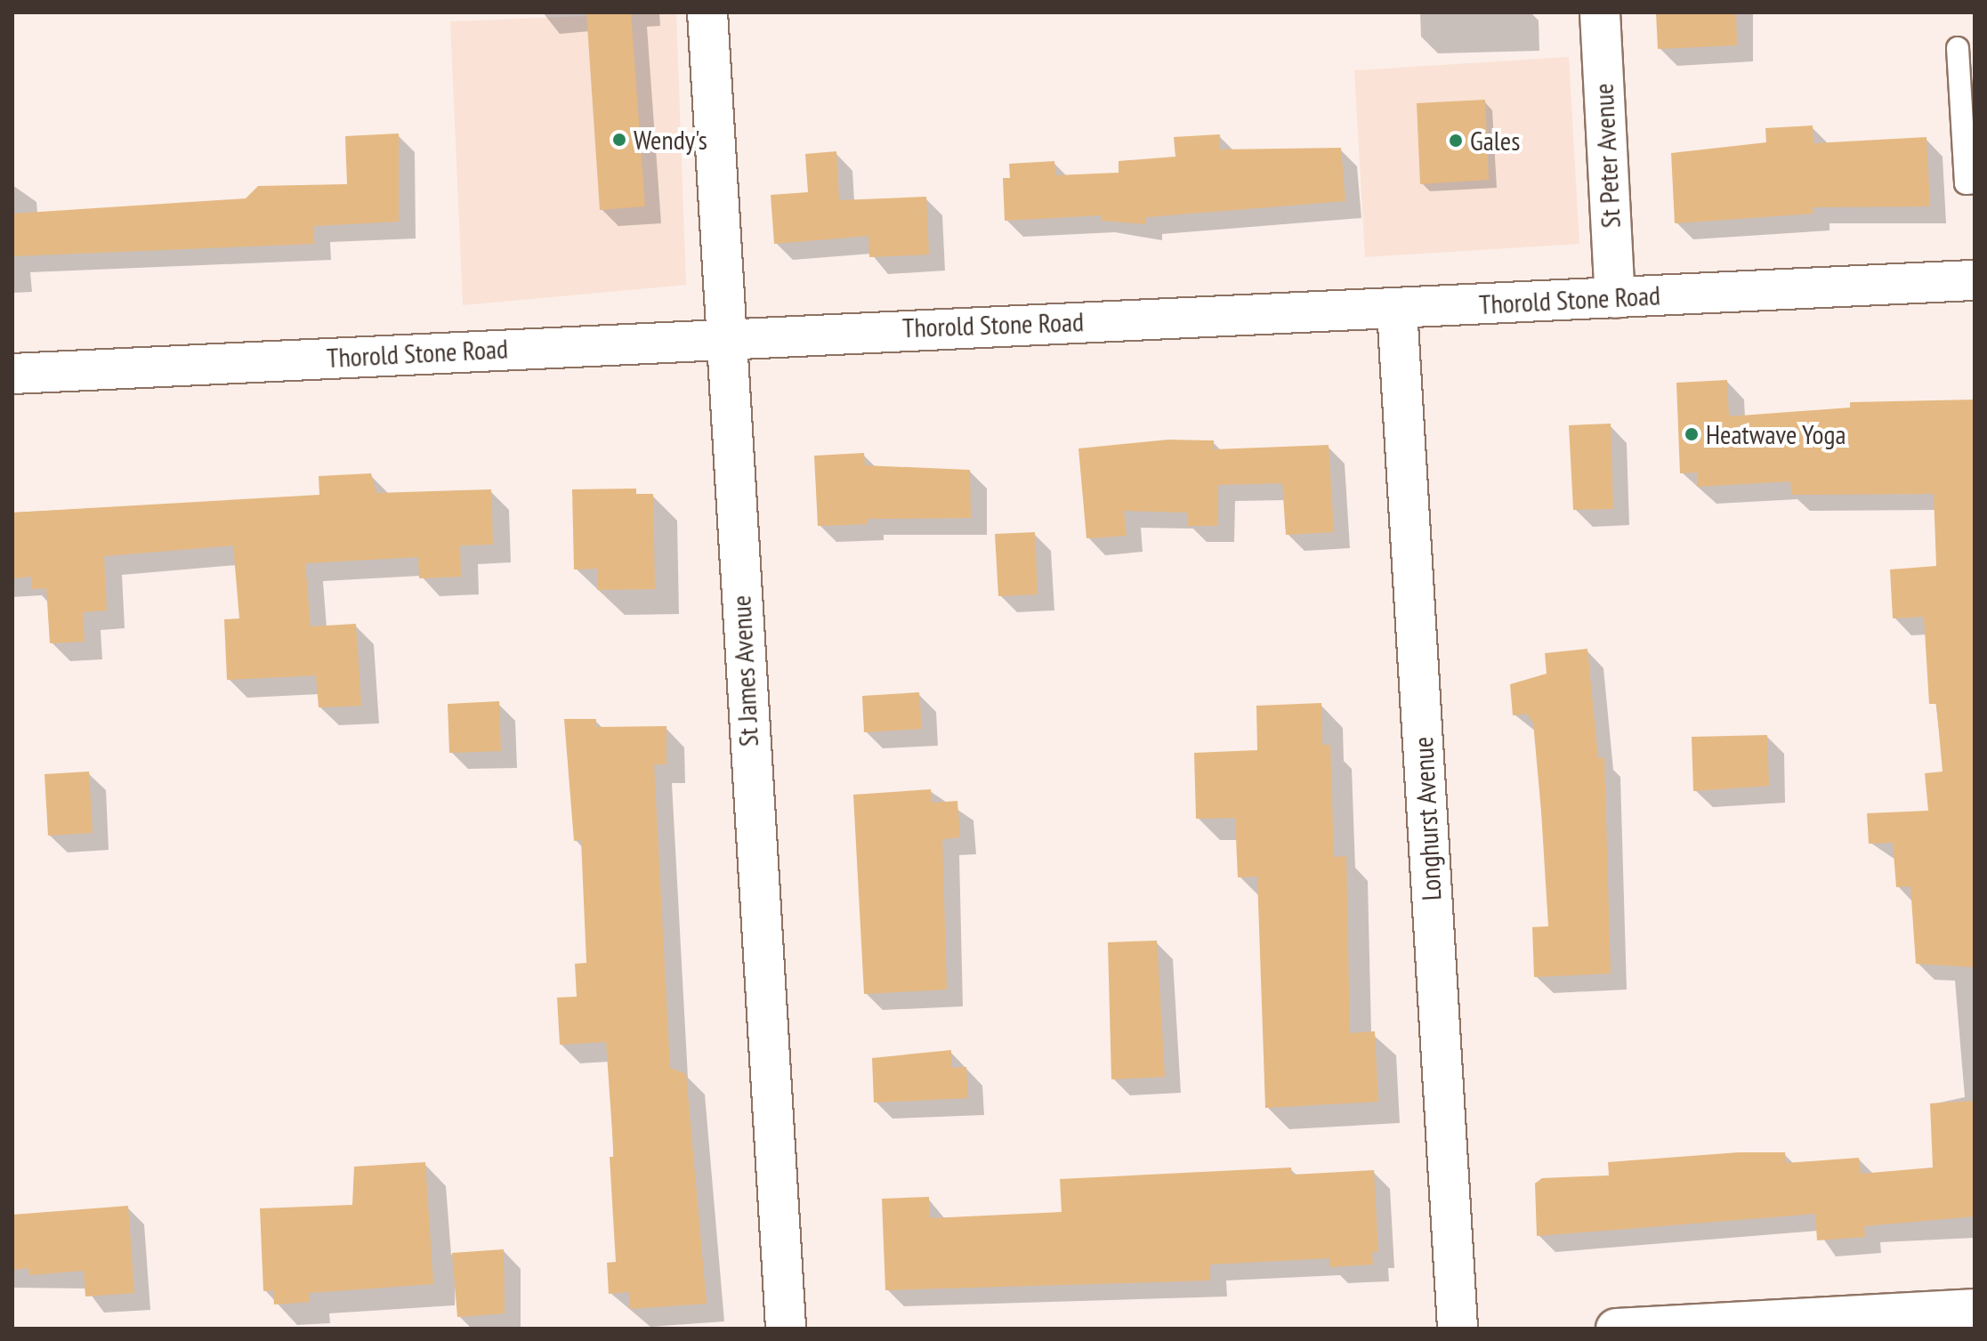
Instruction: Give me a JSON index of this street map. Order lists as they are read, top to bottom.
{
  "streets": {
    "street": [
      "St Peter Avenue",
      "Thorold Stone Road",
      "St James Avenue",
      "Longhurst Avenue"
    ]
  },
  "crossings": [
    ["St Peter Avenue", "Thorold Stone Road"],
    ["Thorold Stone Road", "St James Avenue"],
    ["Thorold Stone Road", "Longhurst Avenue"]
  ],
  "places": ["Wendy's", "Gales", "Heatwave Yoga"]
}
